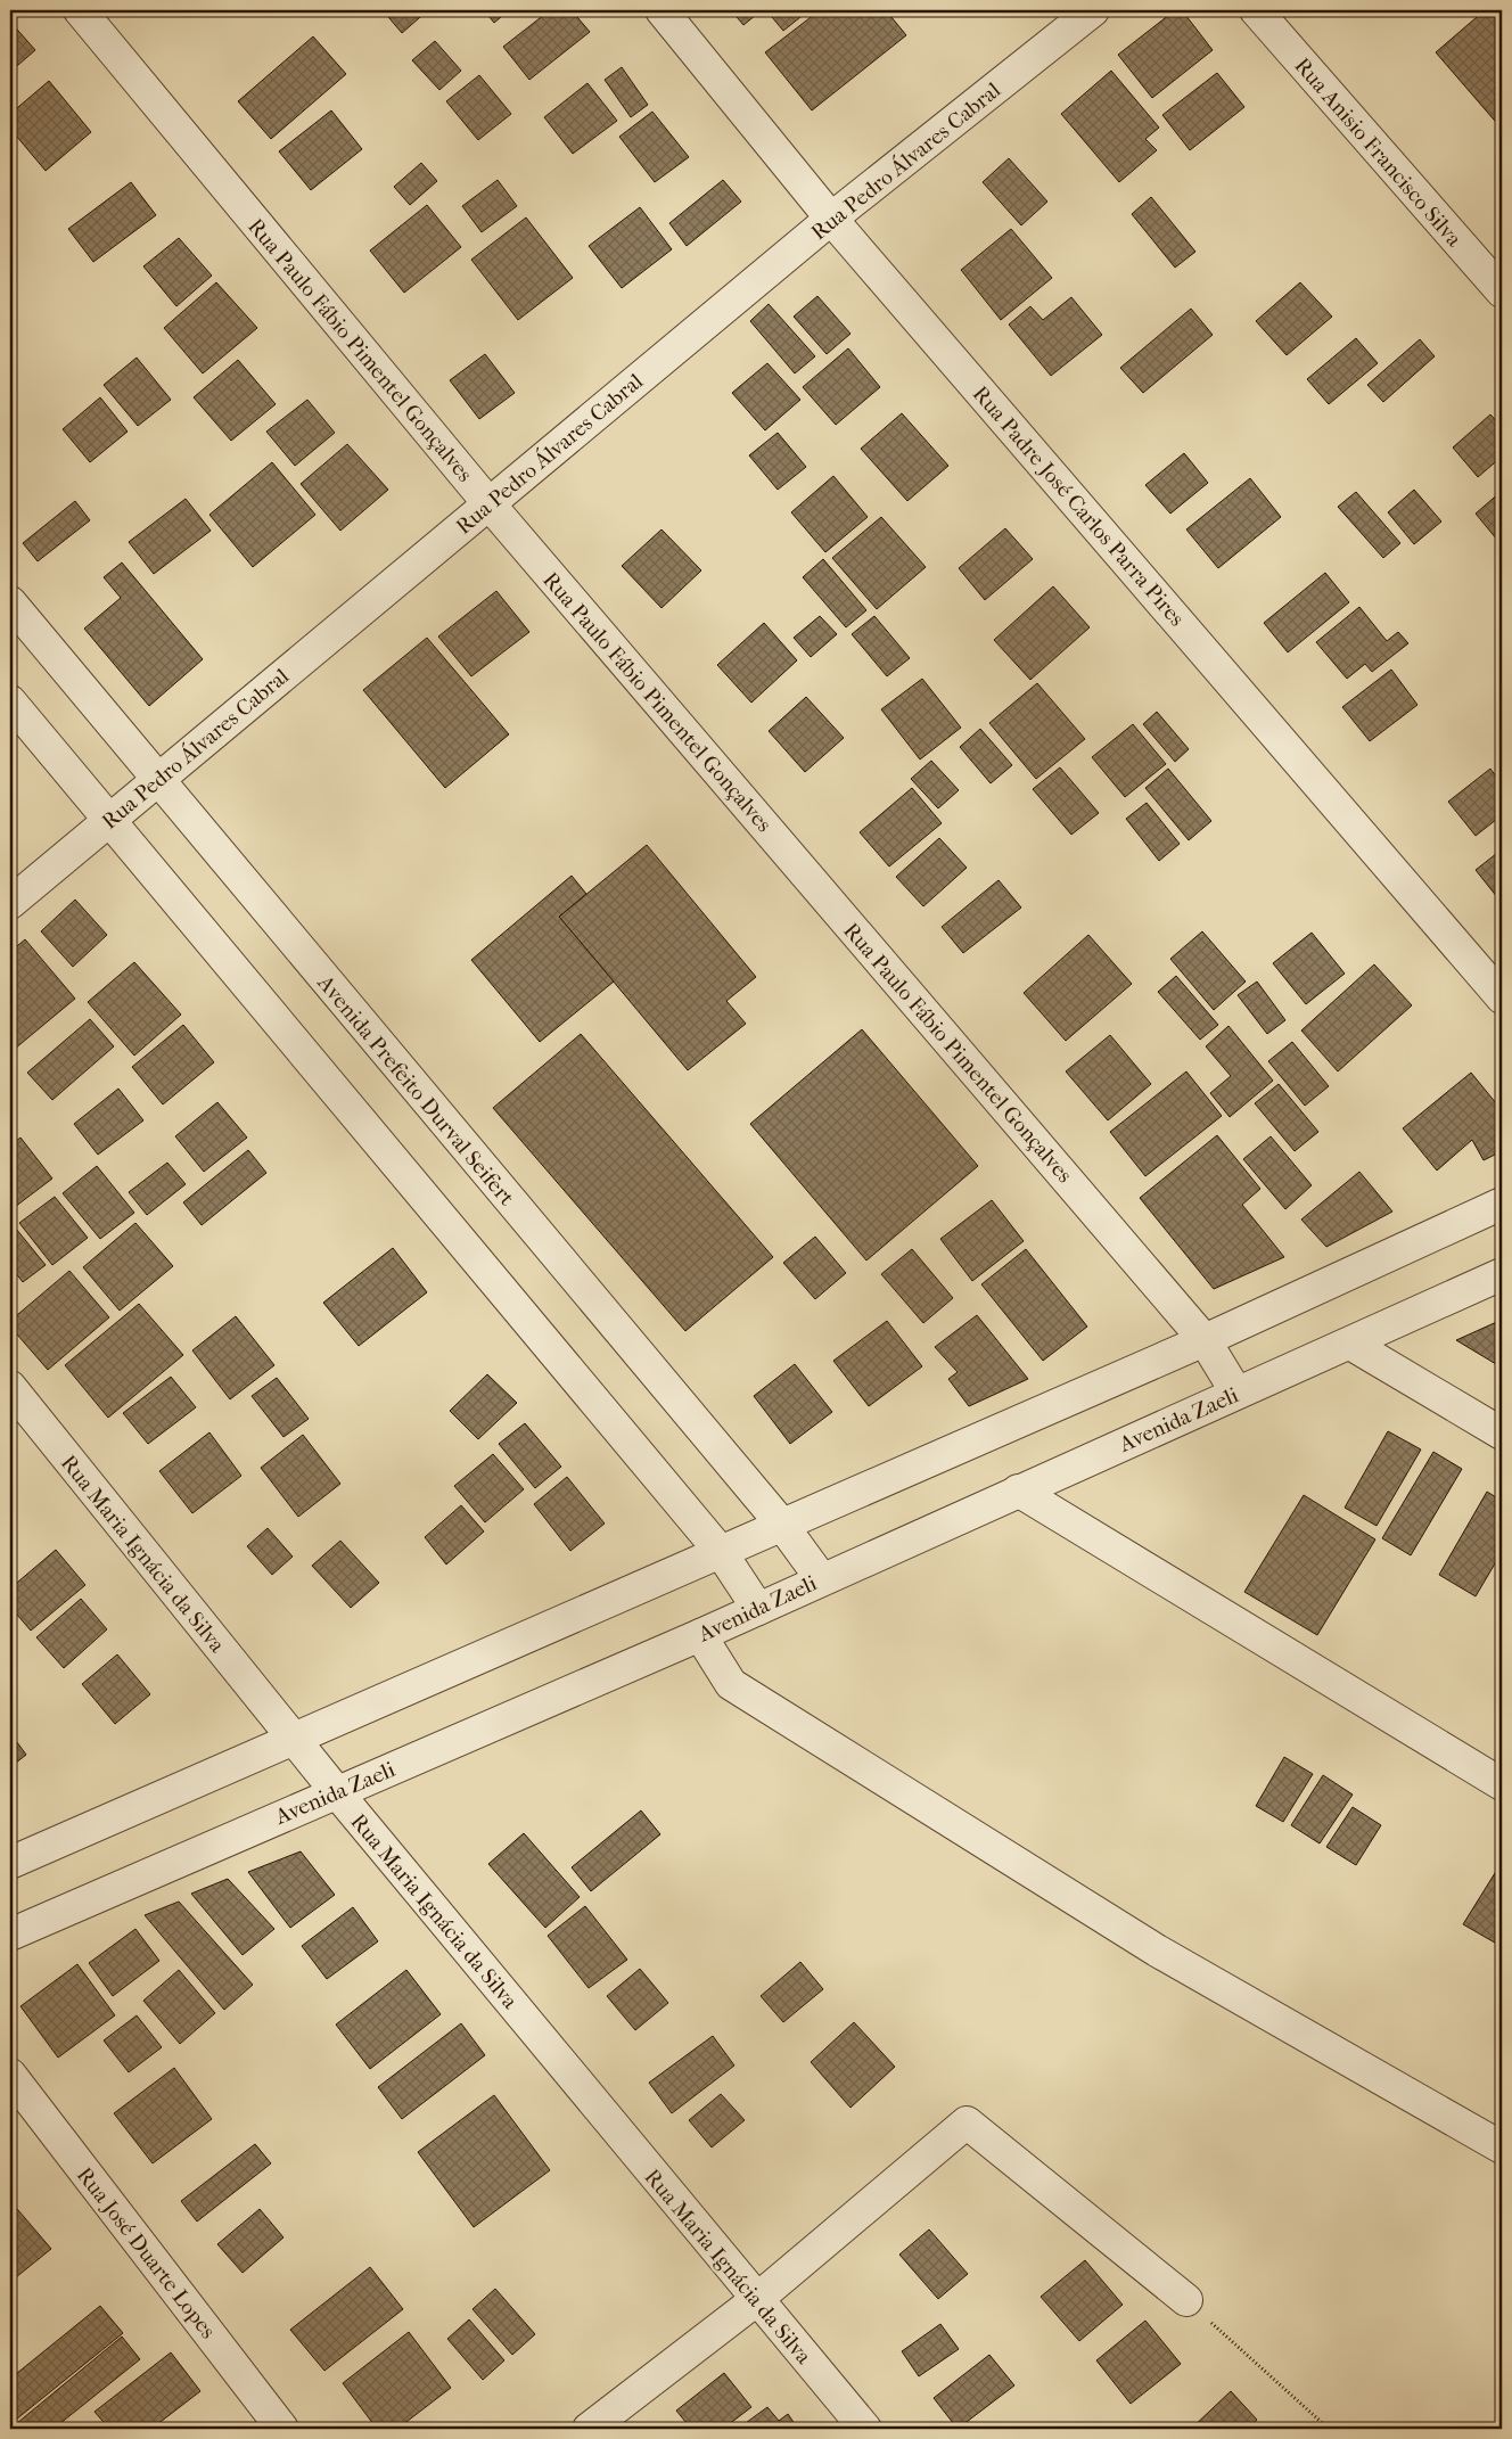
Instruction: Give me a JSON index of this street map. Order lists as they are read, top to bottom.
{
  "streets": {
    "street": [
      "Rua Anisio Francisco Silva",
      "Rua Pedro Álvares Cabral",
      "Rua Paulo Fábio Pimentel Gonçalves",
      "Rua Padre José Carlos Parra Pires",
      "Avenida Prefeito Durval Seifert",
      "Avenida Zaeli",
      "Rua Maria Ignácia da Silva",
      "Rua José Duarte Lopes"
    ]
  },
  "crossings": [
    ["Rua Pedro Álvares Cabral", "Rua Paulo Fábio Pimentel Gonçalves"],
    ["Rua Pedro Álvares Cabral", "Rua Padre José Carlos Parra Pires"],
    ["Rua Pedro Álvares Cabral", "Avenida Prefeito Durval Seifert"],
    ["Rua Paulo Fábio Pimentel Gonçalves", "Avenida Zaeli"],
    ["Avenida Prefeito Durval Seifert", "Avenida Zaeli"],
    ["Avenida Zaeli", "Rua Maria Ignácia da Silva"]
  ]
}
